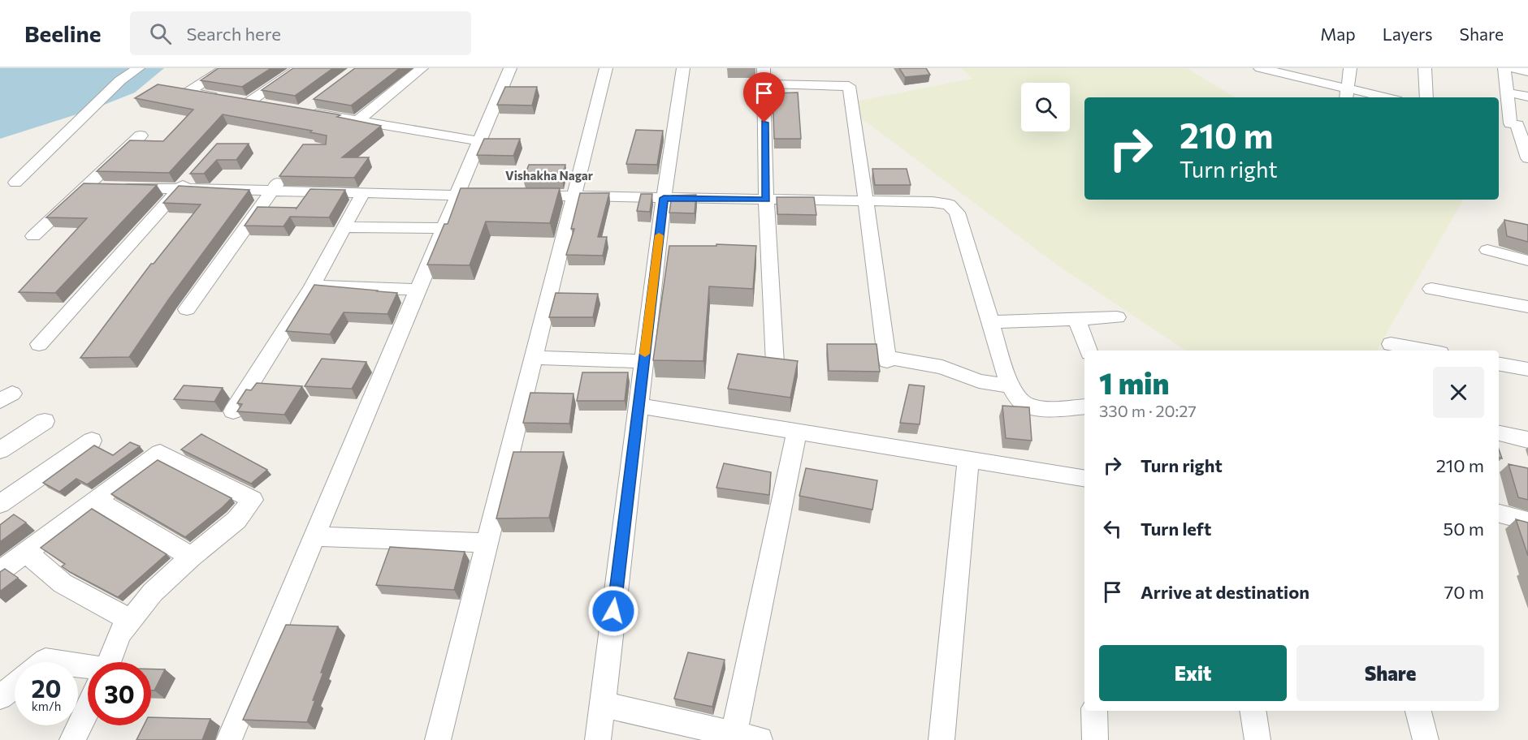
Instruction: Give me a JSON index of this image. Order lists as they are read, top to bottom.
{
  "districts": ["Vishakha Nagar"],
  "page": {
    "header": "Beeline",
    "search": "Search here",
    "nav": ["Map", "Layers", "Share"],
    "turn": ["210 m", "Turn right"],
    "heading": ["1 min", "330 m · 20:27"],
    "list": [
      {
        "name": "Turn right",
        "value": "210 m"
      },
      {
        "name": "Turn left",
        "value": "50 m"
      },
      {
        "name": "Arrive at destination",
        "value": "70 m"
      }
    ],
    "buttons": ["Exit", "Share"],
    "speed": "20 km/h",
    "limit": "30"
  }
}
